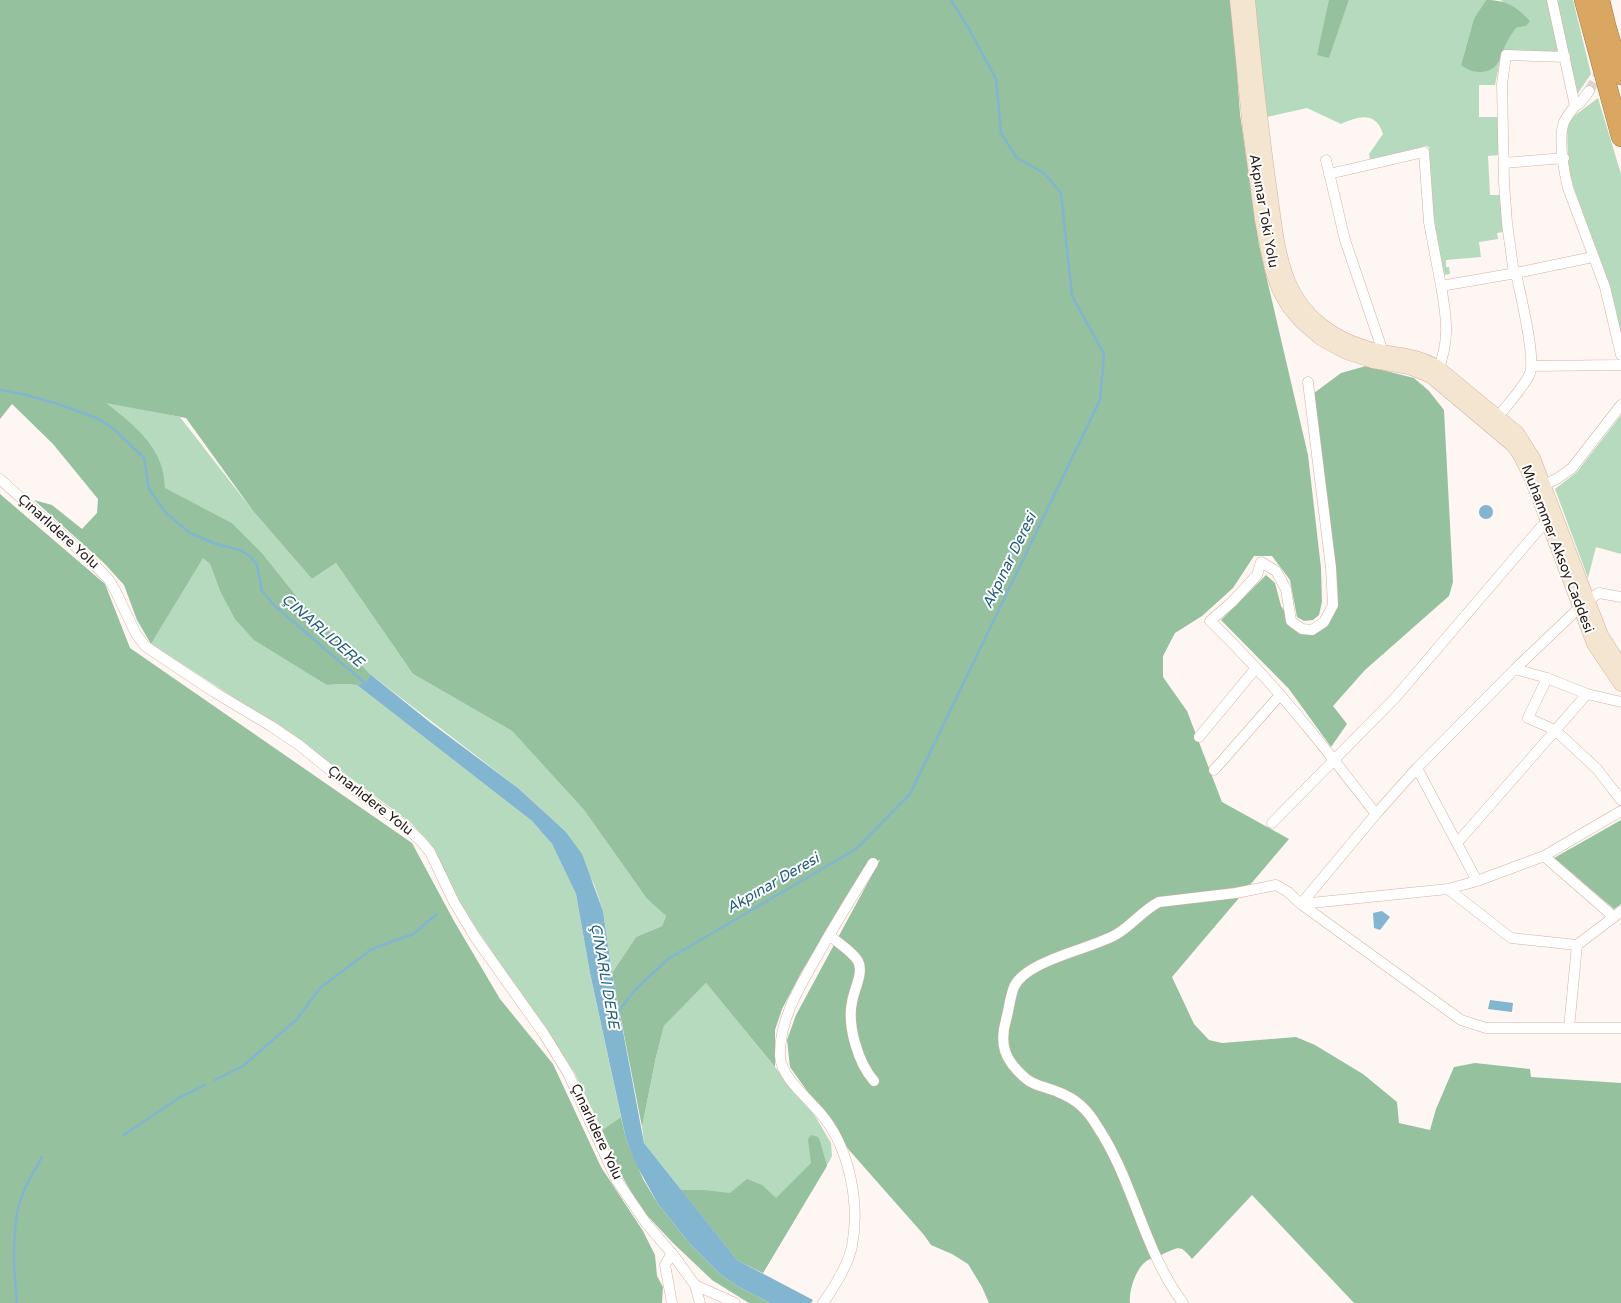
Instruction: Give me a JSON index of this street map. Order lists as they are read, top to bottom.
{
  "streets": {
    "main road": ["Akpınar Toki Yolu", "Muhammer Aksoy Caddesi"],
    "street": ["Çınarlıdere Yolu"]
  },
  "crossings": [
    ["Akpınar Toki Yolu", "Muhammer Aksoy Caddesi"]
  ],
  "water": ["Akpınar Deresi", "ÇINARLIDERE", "ÇINARLI DERE"]
}
